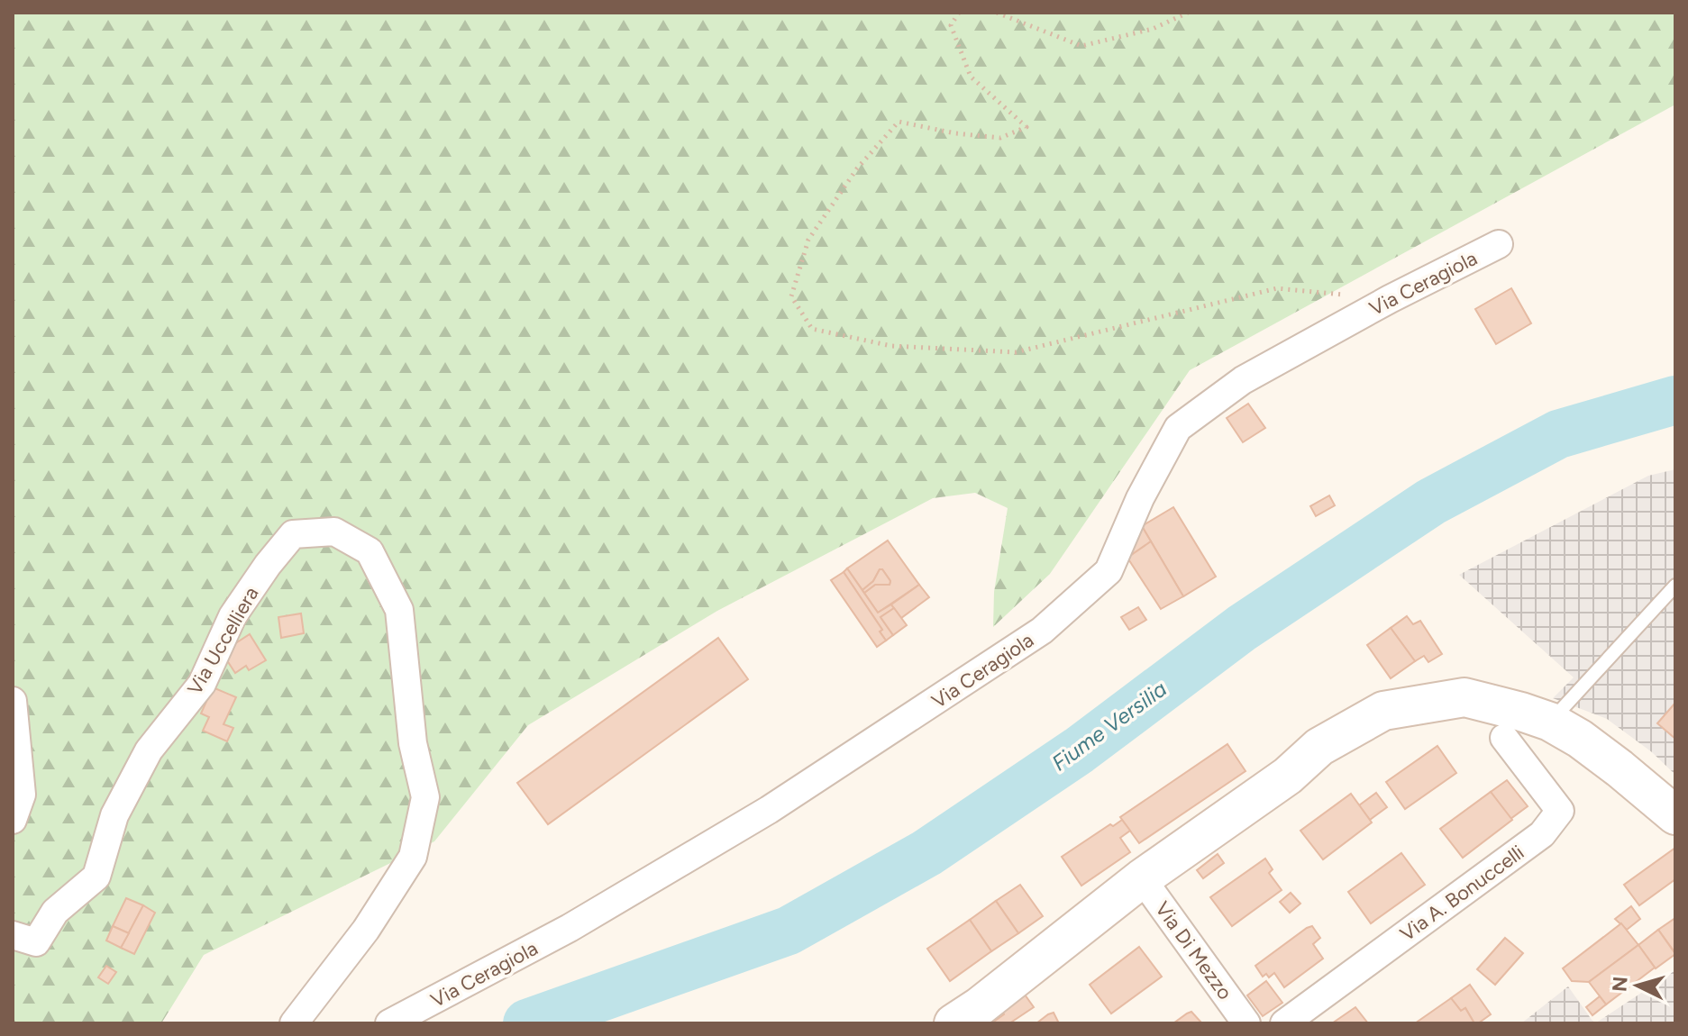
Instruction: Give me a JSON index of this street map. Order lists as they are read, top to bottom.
{
  "streets": {
    "street": [
      "Via Ceragiola",
      "Via Uccelliera",
      "Via A. Bonuccelli",
      "Via Di Mezzo"
    ]
  },
  "water": ["Fiume Versilia"],
  "north": "left"
}
